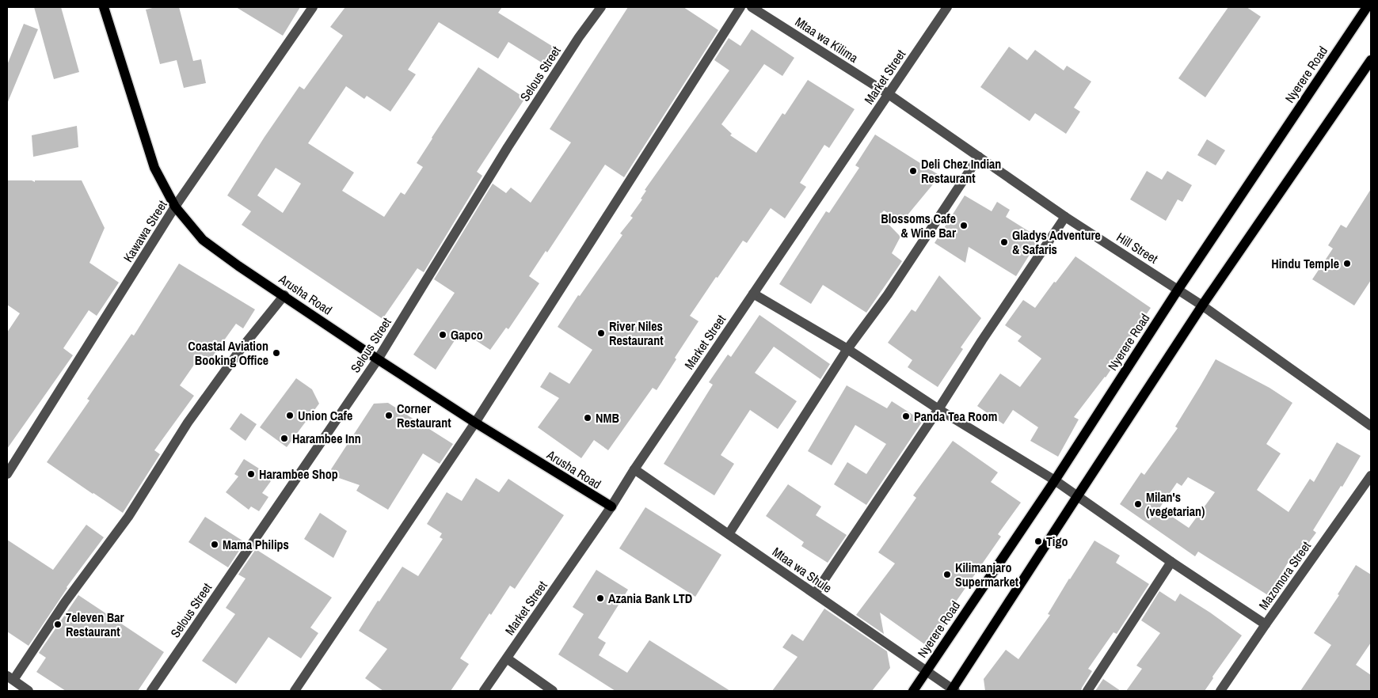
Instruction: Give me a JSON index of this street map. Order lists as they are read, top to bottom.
{
  "streets": {
    "main road": ["Nyerere Road", "Arusha Road"],
    "street": [
      "Mtaa wa Kilima",
      "Selous Street",
      "Market Street",
      "Kawawa Street",
      "Hill Street",
      "Mtaa wa Shule",
      "Mazomora Street"
    ]
  },
  "crossings": [
    ["Mtaa wa Kilima", "Market Street"],
    ["Mtaa wa Kilima", "Hill Street"],
    ["Selous Street", "Arusha Road"],
    ["Nyerere Road", "Hill Street"],
    ["Nyerere Road", "Mtaa wa Shule"],
    ["Market Street", "Hill Street"],
    ["Market Street", "Arusha Road"],
    ["Market Street", "Mtaa wa Shule"],
    ["Kawawa Street", "Arusha Road"]
  ],
  "places": [
    "Deli Chez Indian Restaurant",
    "Blossoms Cafe & Wine Bar",
    "Gladys Adventure & Safaris",
    "Hindu Temple",
    "River Niles Restaurant",
    "Gapco",
    "Coastal Aviation Booking Office",
    "Union Cafe",
    "Corner Restaurant",
    "Panda Tea Room",
    "NMB",
    "Harambee Inn",
    "Harambee Shop",
    "Milan's (vegetarian)",
    "Tigo",
    "Mama Philips",
    "Kilimanjaro Supermarket",
    "Azania Bank LTD",
    "7eleven Bar Restaurant"
  ]
}
